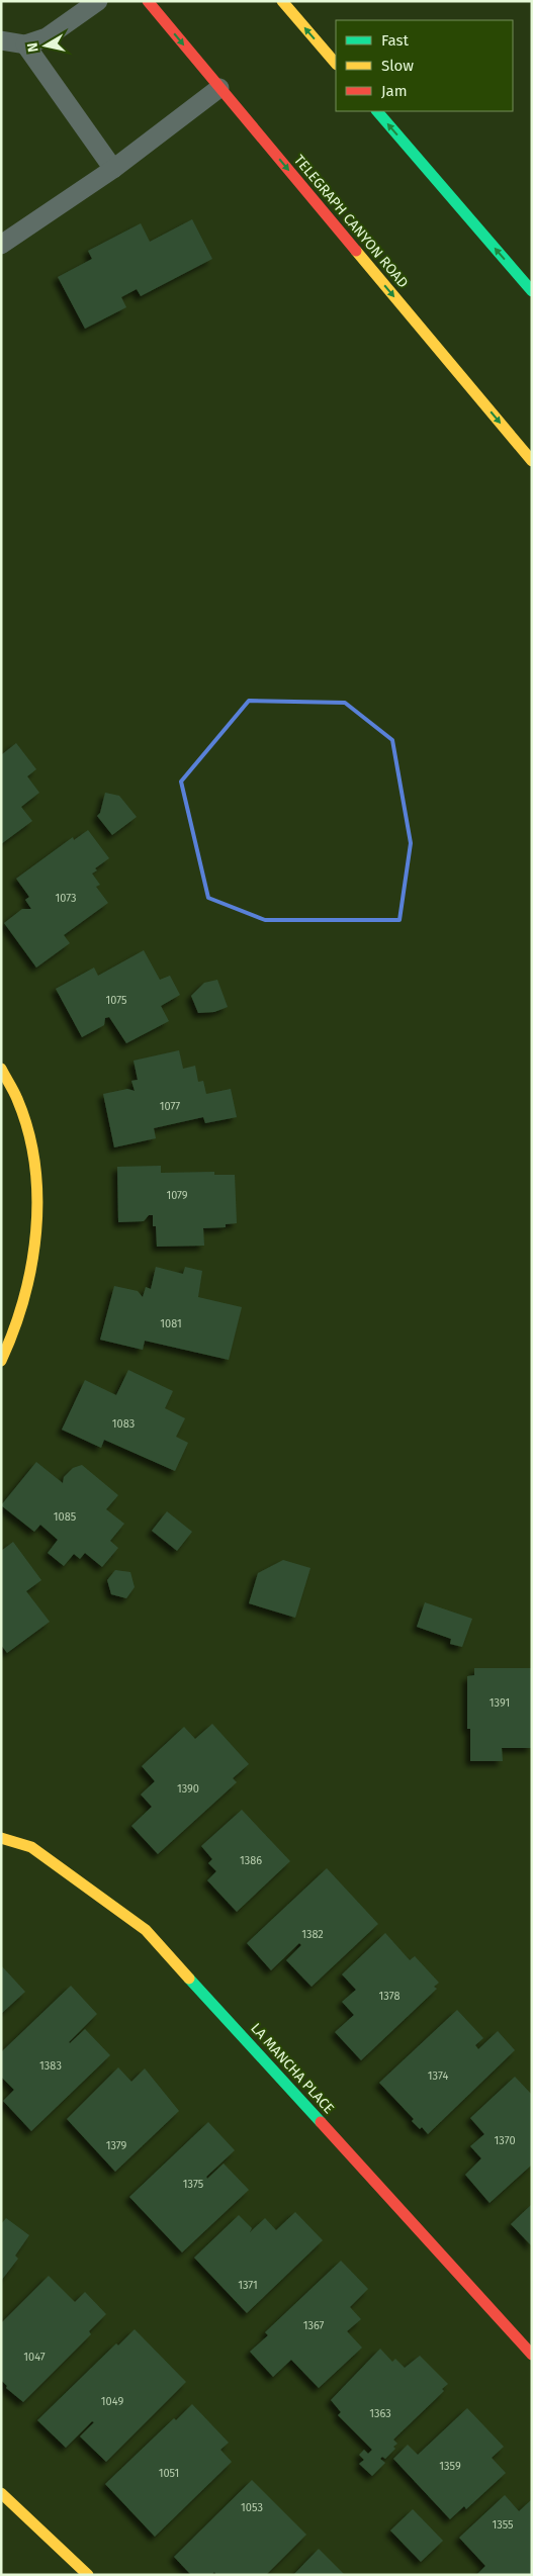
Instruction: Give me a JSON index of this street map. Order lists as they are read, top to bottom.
{
  "streets": {
    "street": ["TELEGRAPH CANYON ROAD", "LA MANCHA PLACE"]
  },
  "one_way": ["TELEGRAPH CANYON ROAD"],
  "house_numbers": [
    "1073",
    "1075",
    "1077",
    "1079",
    "1081",
    "1083",
    "1085",
    "1391",
    "1390",
    "1386",
    "1382",
    "1378",
    "1383",
    "1374",
    "1370",
    "1379",
    "1375",
    "1371",
    "1367",
    "1047",
    "1049",
    "1363",
    "1359",
    "1051",
    "1053",
    "1355"
  ],
  "legend": ["Fast", "Slow", "Jam"],
  "north": "left"
}
